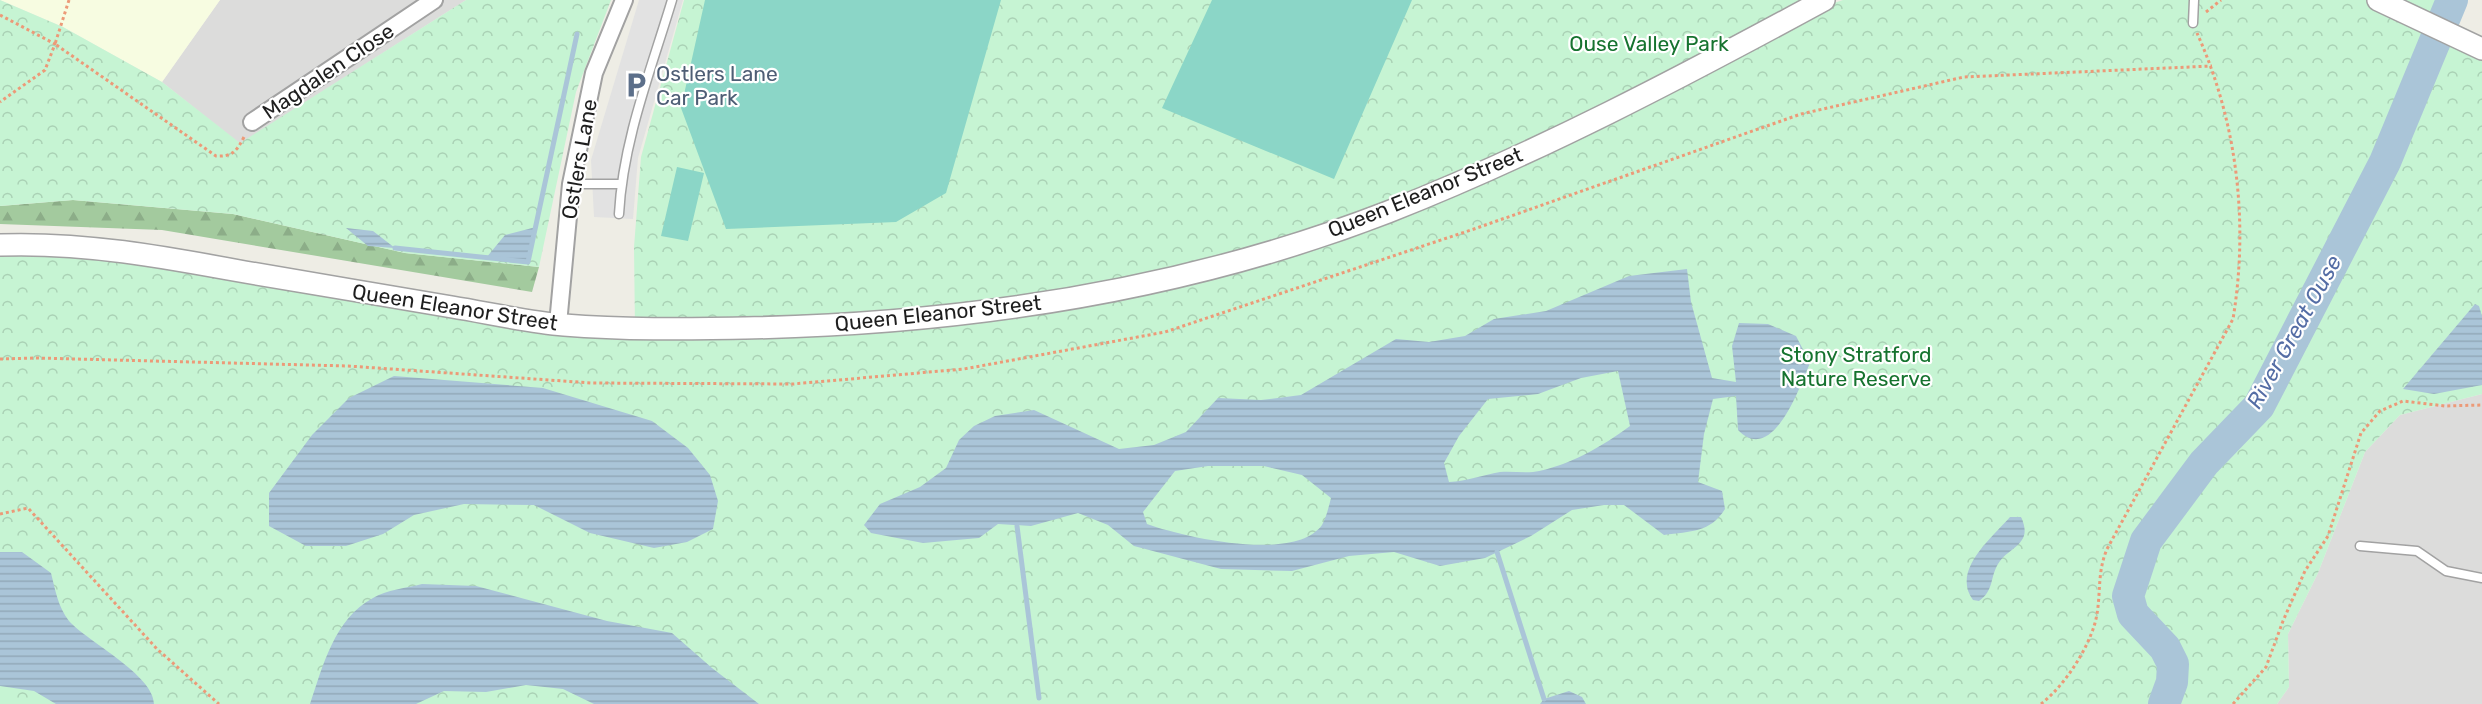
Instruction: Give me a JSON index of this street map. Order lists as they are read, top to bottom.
{
  "streets": {
    "street": ["Magdalen Close", "Ostlers Lane", "Queen Eleanor Street"]
  },
  "crossings": [
    ["Ostlers Lane", "Queen Eleanor Street"]
  ],
  "water": ["River Great Ouse"],
  "parks": ["Ouse Valley Park", "Stony Stratford Nature Reserve"],
  "places": {
    "parking": ["Ostlers Lane Car Park"]
  }
}
